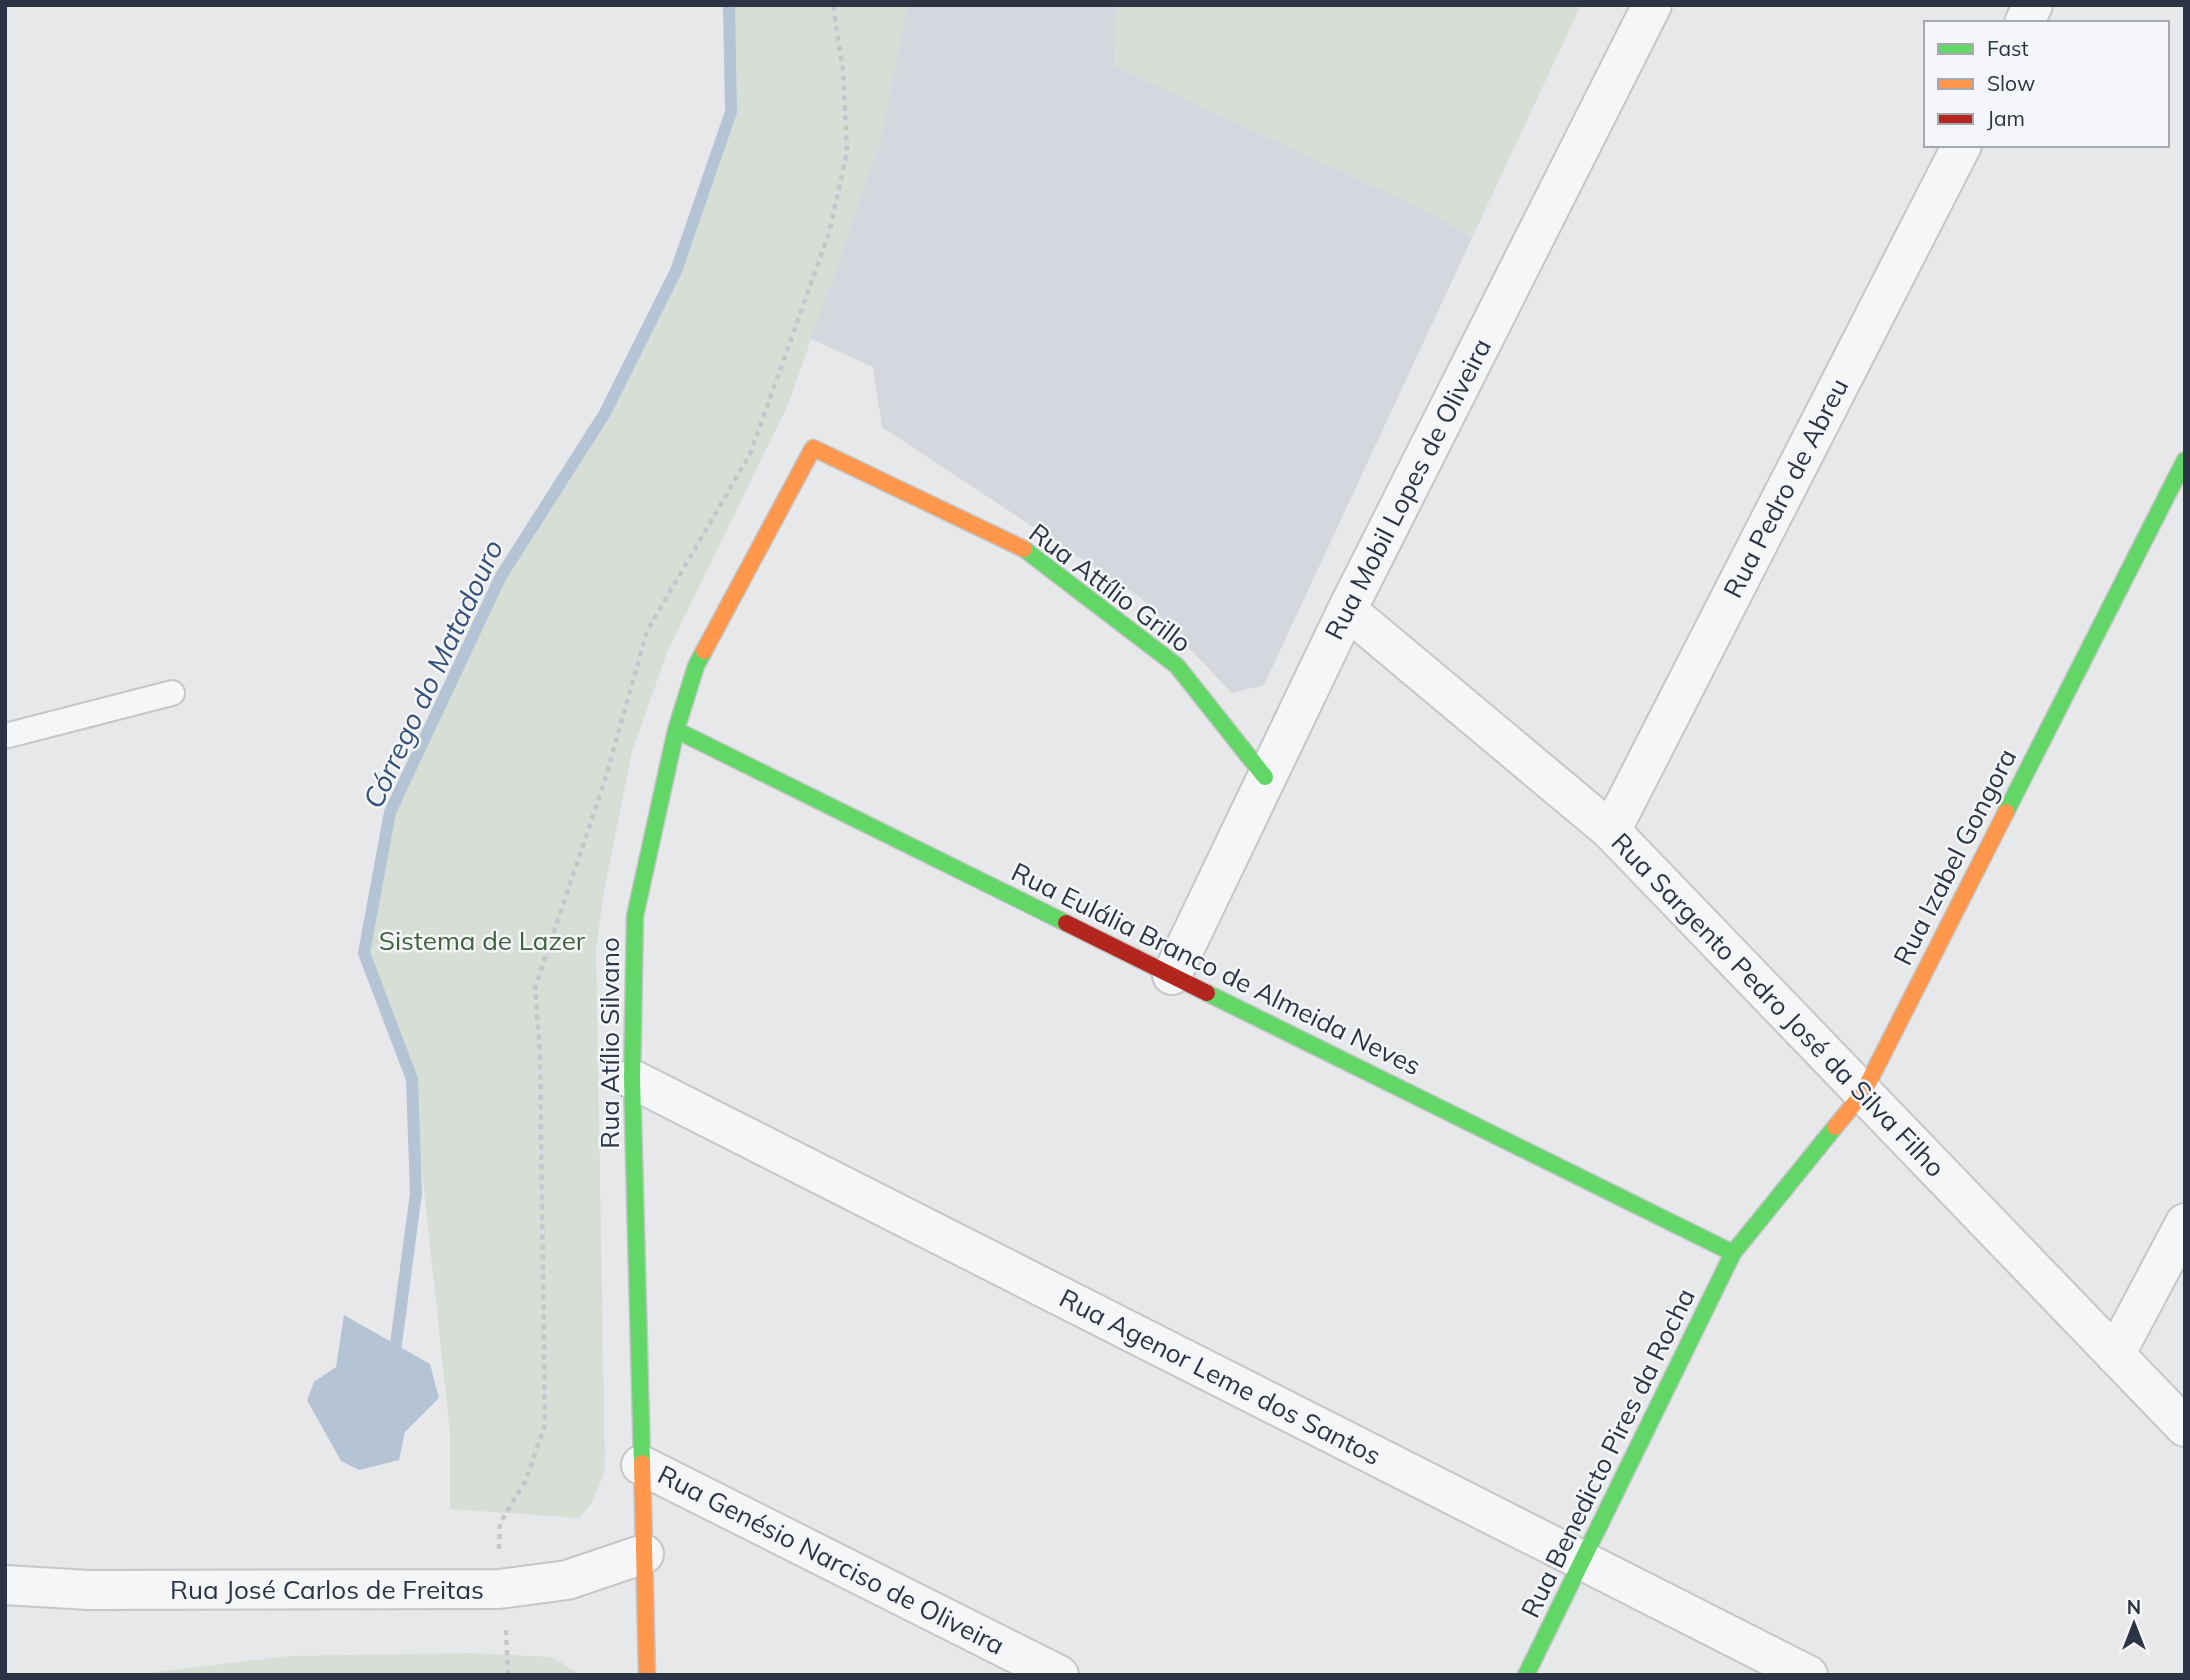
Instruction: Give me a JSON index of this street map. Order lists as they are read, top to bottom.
{
  "streets": {
    "street": [
      "Rua Pedro de Abreu",
      "Rua Mobil Lopes de Oliveira",
      "Rua Attílio Grillo",
      "Rua Izabel Gongora",
      "Rua Eulália Branco de Almeida Neves",
      "Rua Sargento Pedro José da Silva Filho",
      "Rua Atílio Silvano",
      "Rua Agenor Leme dos Santos",
      "Rua Benedicto Pires da Rocha",
      "Rua Genésio Narciso de Oliveira",
      "Rua José Carlos de Freitas"
    ]
  },
  "crossings": [
    ["Rua Pedro de Abreu", "Rua Sargento Pedro José da Silva Filho"],
    ["Rua Mobil Lopes de Oliveira", "Rua Attílio Grillo"],
    ["Rua Mobil Lopes de Oliveira", "Rua Eulália Branco de Almeida Neves"],
    ["Rua Mobil Lopes de Oliveira", "Rua Sargento Pedro José da Silva Filho"],
    ["Rua Attílio Grillo", "Rua Atílio Silvano"],
    ["Rua Izabel Gongora", "Rua Eulália Branco de Almeida Neves"],
    ["Rua Izabel Gongora", "Rua Sargento Pedro José da Silva Filho"],
    ["Rua Izabel Gongora", "Rua Benedicto Pires da Rocha"],
    ["Rua Eulália Branco de Almeida Neves", "Rua Atílio Silvano"],
    ["Rua Eulália Branco de Almeida Neves", "Rua Benedicto Pires da Rocha"],
    ["Rua Atílio Silvano", "Rua Agenor Leme dos Santos"],
    ["Rua Atílio Silvano", "Rua Genésio Narciso de Oliveira"],
    ["Rua Atílio Silvano", "Rua José Carlos de Freitas"],
    ["Rua Agenor Leme dos Santos", "Rua Benedicto Pires da Rocha"]
  ],
  "water": ["Córrego do Matadouro"],
  "parks": ["Sistema de Lazer"],
  "legend": ["Fast", "Slow", "Jam"],
  "north": "top"
}
